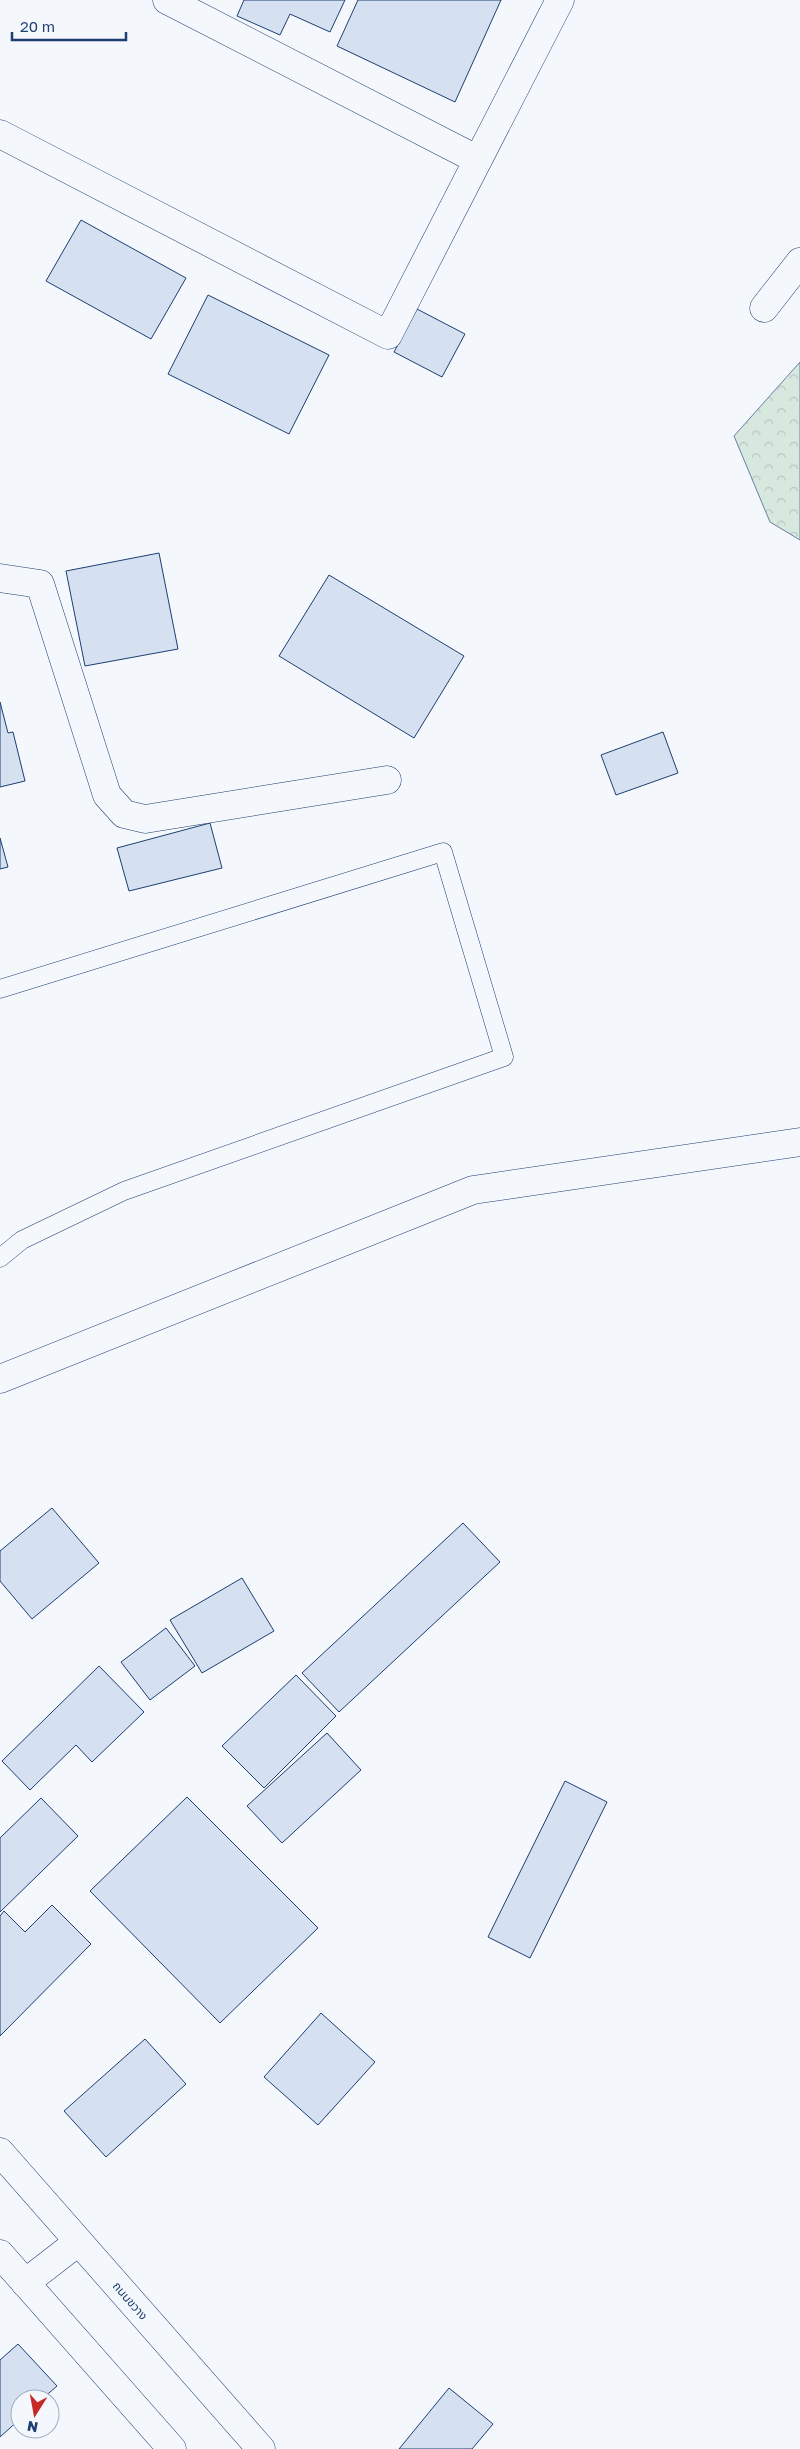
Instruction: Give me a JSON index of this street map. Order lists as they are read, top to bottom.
{
  "streets": {
    "street": ["ถนนขวาง"]
  },
  "scale_bar": "20 m",
  "north": "bottom"
}
